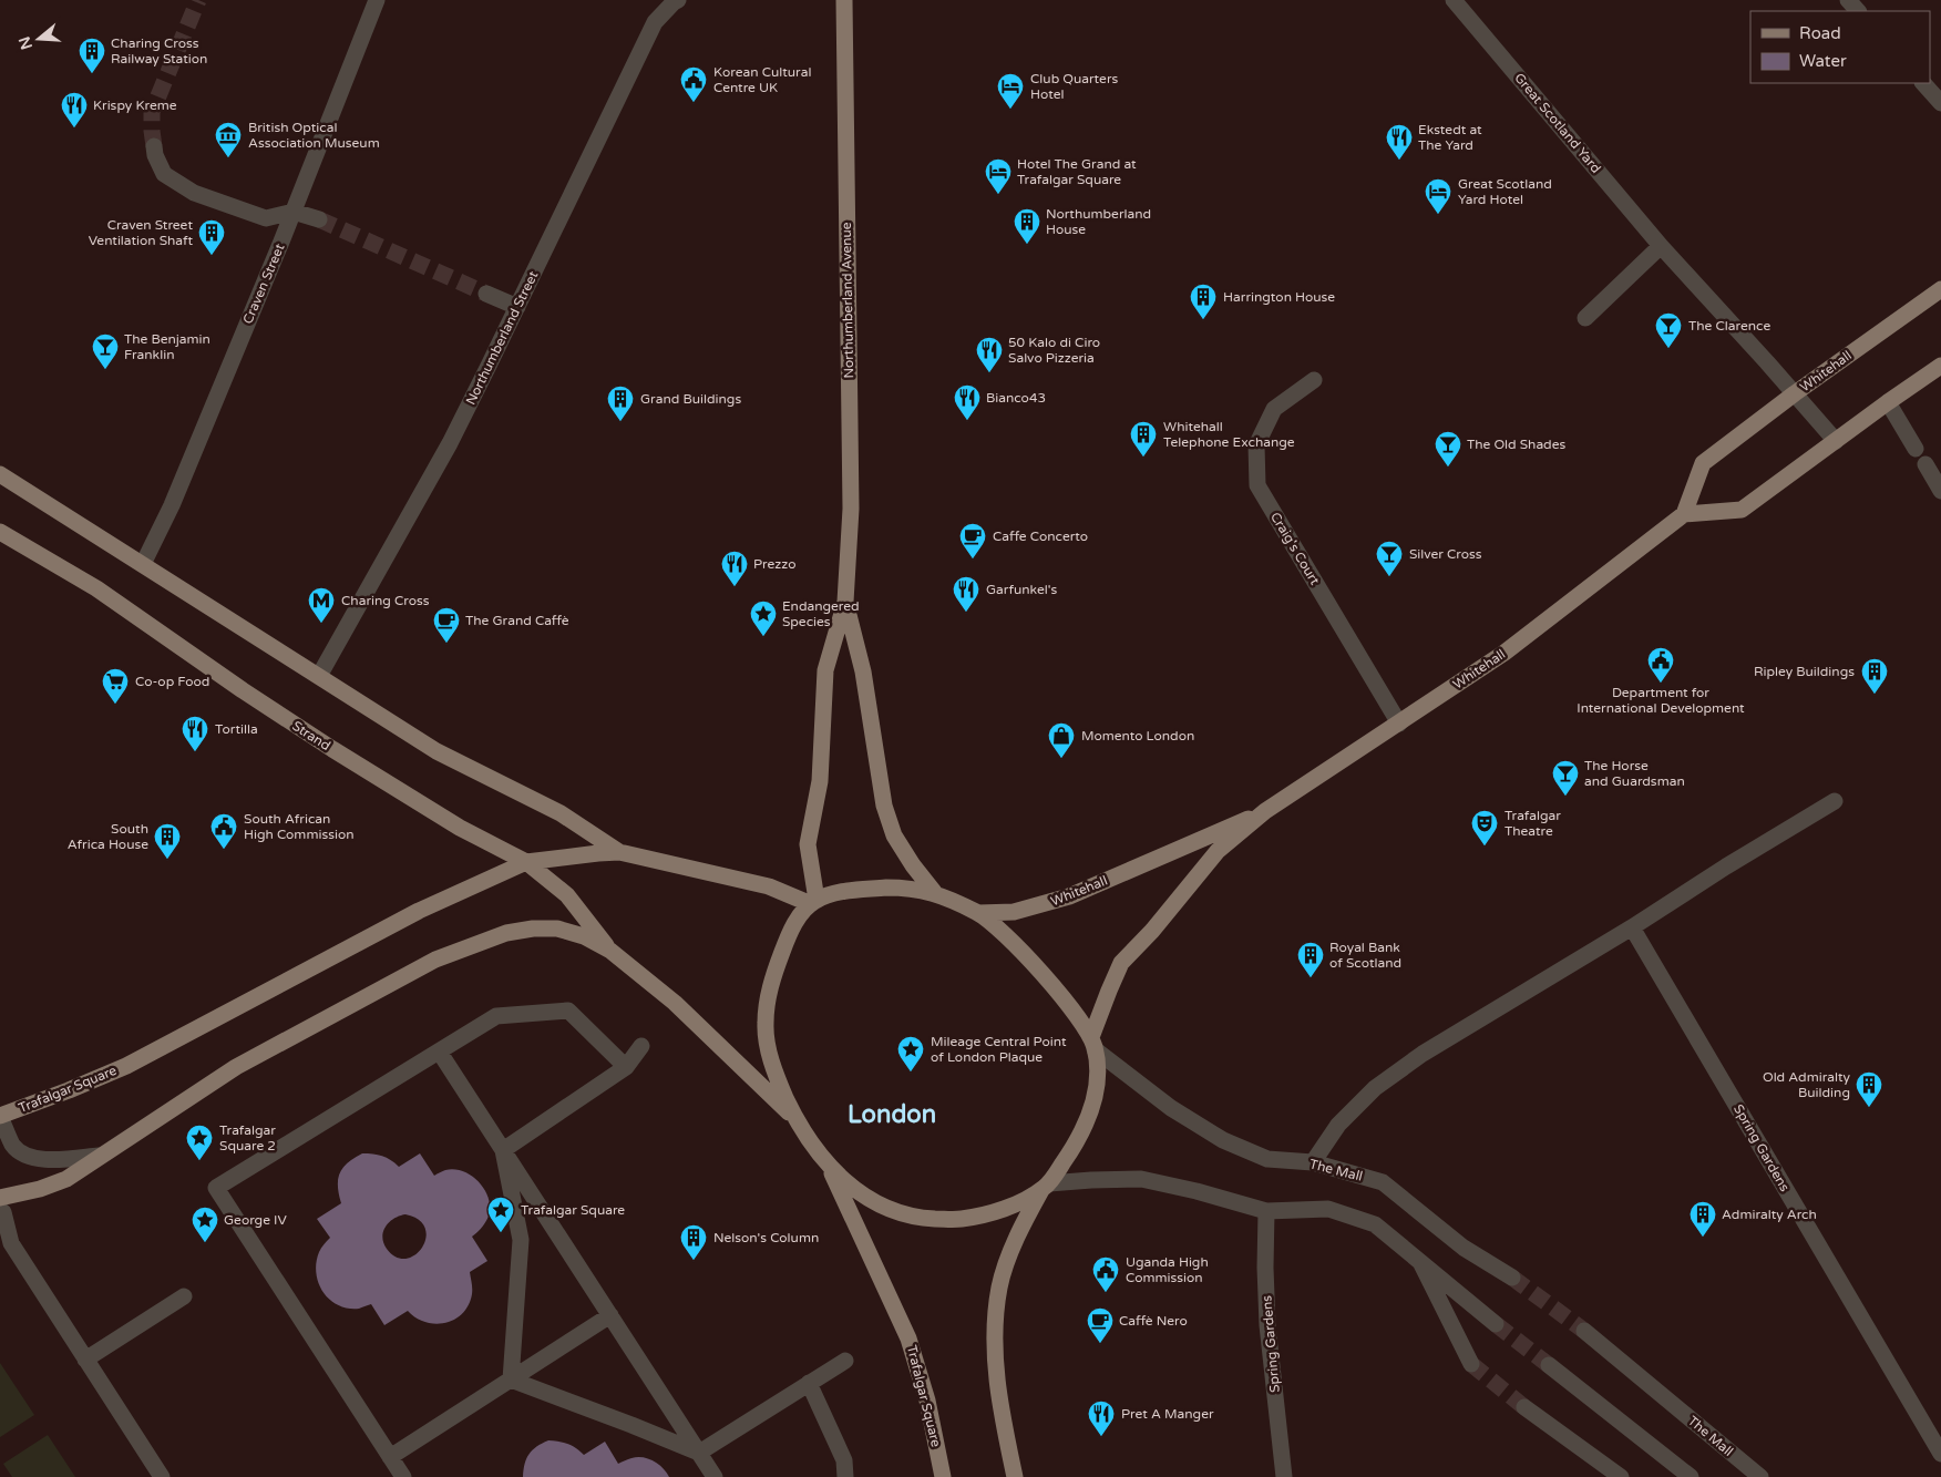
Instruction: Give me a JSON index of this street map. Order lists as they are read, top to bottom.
{
  "streets": {
    "main road": [
      "Northumberland Avenue",
      "Whitehall",
      "Strand",
      "Trafalgar Square"
    ],
    "street": [
      "Great Scotland Yard",
      "Craven Street",
      "Northumberland Street",
      "Craig's Court",
      "Spring Gardens",
      "The Mall"
    ]
  },
  "crossings": [
    ["Great Scotland Yard", "Whitehall"],
    ["Northumberland Avenue", "Trafalgar Square"],
    ["Whitehall", "Craig's Court"],
    ["Whitehall", "The Mall"],
    ["Strand", "Trafalgar Square"]
  ],
  "districts": ["London"],
  "places": {
    "building": [
      "Charing Cross Railway Station",
      "Northumberland House",
      "Craven Street Ventilation Shaft",
      "Harrington House",
      "Grand Buildings",
      "Whitehall Telephone Exchange",
      "Ripley Buildings",
      "South Africa House",
      "Royal Bank of Scotland",
      "Old Admiralty Building",
      "Admiralty Arch",
      "Nelson's Column"
    ],
    "public building": [
      "Korean Cultural Centre UK",
      "Department for International Development",
      "South African High Commission",
      "Uganda High Commission"
    ],
    "hotel": ["Club Quarters Hotel", "Hotel The Grand at Trafalgar Square", "Great Scotland Yard Hotel"],
    "restaurant": [
      "Krispy Kreme",
      "Ekstedt at The Yard",
      "50 Kalo di Ciro Salvo Pizzeria",
      "Bianco43",
      "Prezzo",
      "Garfunkel's",
      "Tortilla",
      "Pret A Manger"
    ],
    "museum": ["British Optical Association Museum"],
    "bar": [
      "The Clarence",
      "The Benjamin Franklin",
      "The Old Shades",
      "Silver Cross",
      "The Horse and Guardsman"
    ],
    "cafe": ["Caffe Concerto", "The Grand Caffè", "Caffè Nero"],
    "metro station": ["Charing Cross"],
    "place": [
      "Endangered Species",
      "Mileage Central Point of London Plaque",
      "Trafalgar Square 2",
      "Trafalgar Square",
      "George IV"
    ],
    "supermarket": ["Co-op Food"],
    "shop": ["Momento London"],
    "theatre": ["Trafalgar Theatre"]
  },
  "legend": ["Road", "Water"],
  "north": "left"
}
